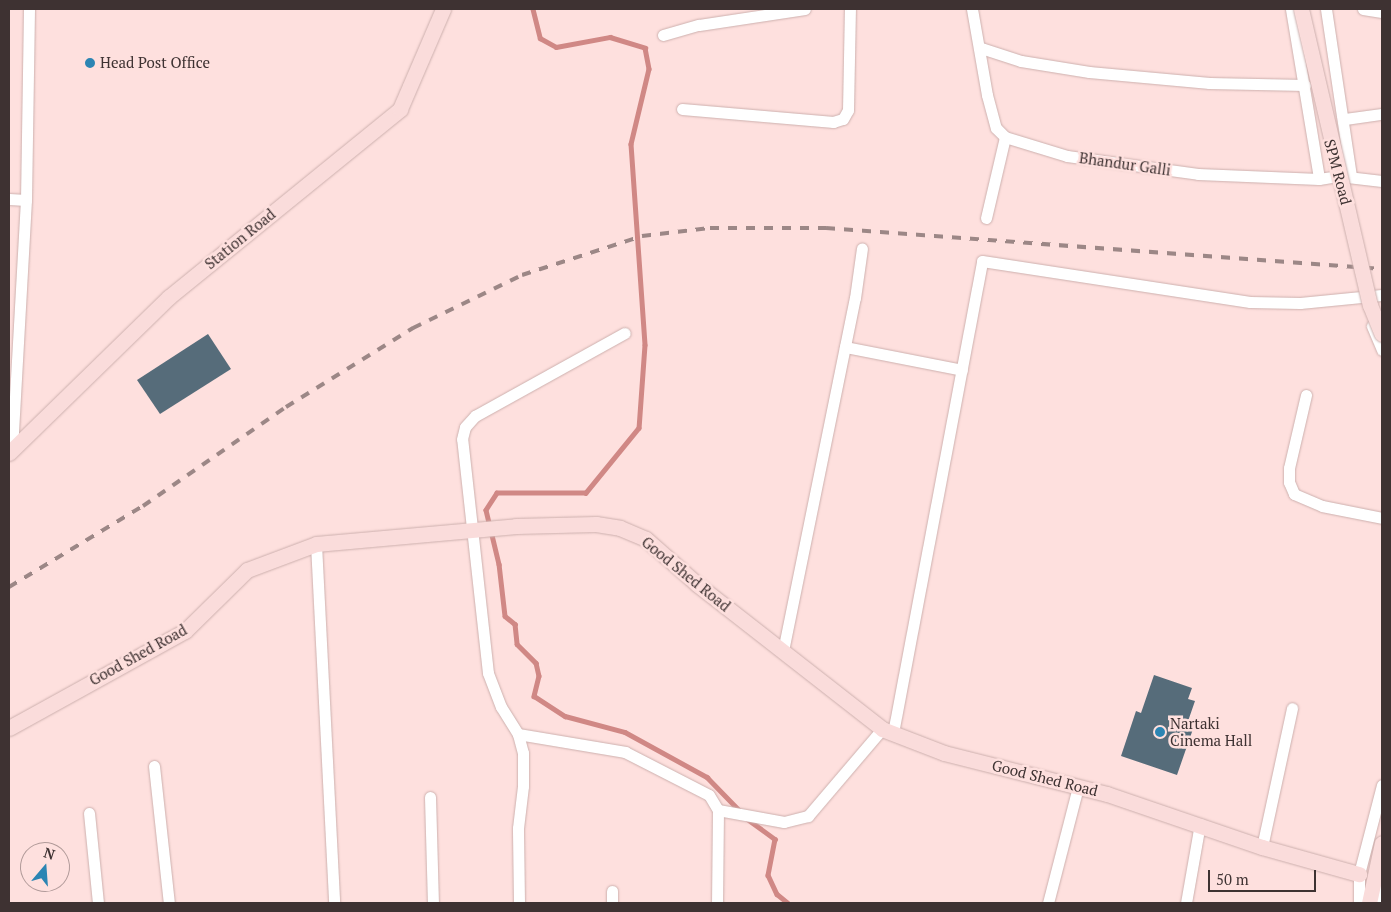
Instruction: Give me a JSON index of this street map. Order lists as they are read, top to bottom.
{
  "streets": {
    "street": [
      "Bhandur Galli",
      "SPM Road",
      "Station Road",
      "Good Shed Road"
    ]
  },
  "places": ["Head Post Office", "Nartaki Cinema Hall"],
  "scale_bar": "50 m",
  "north": "top"
}
